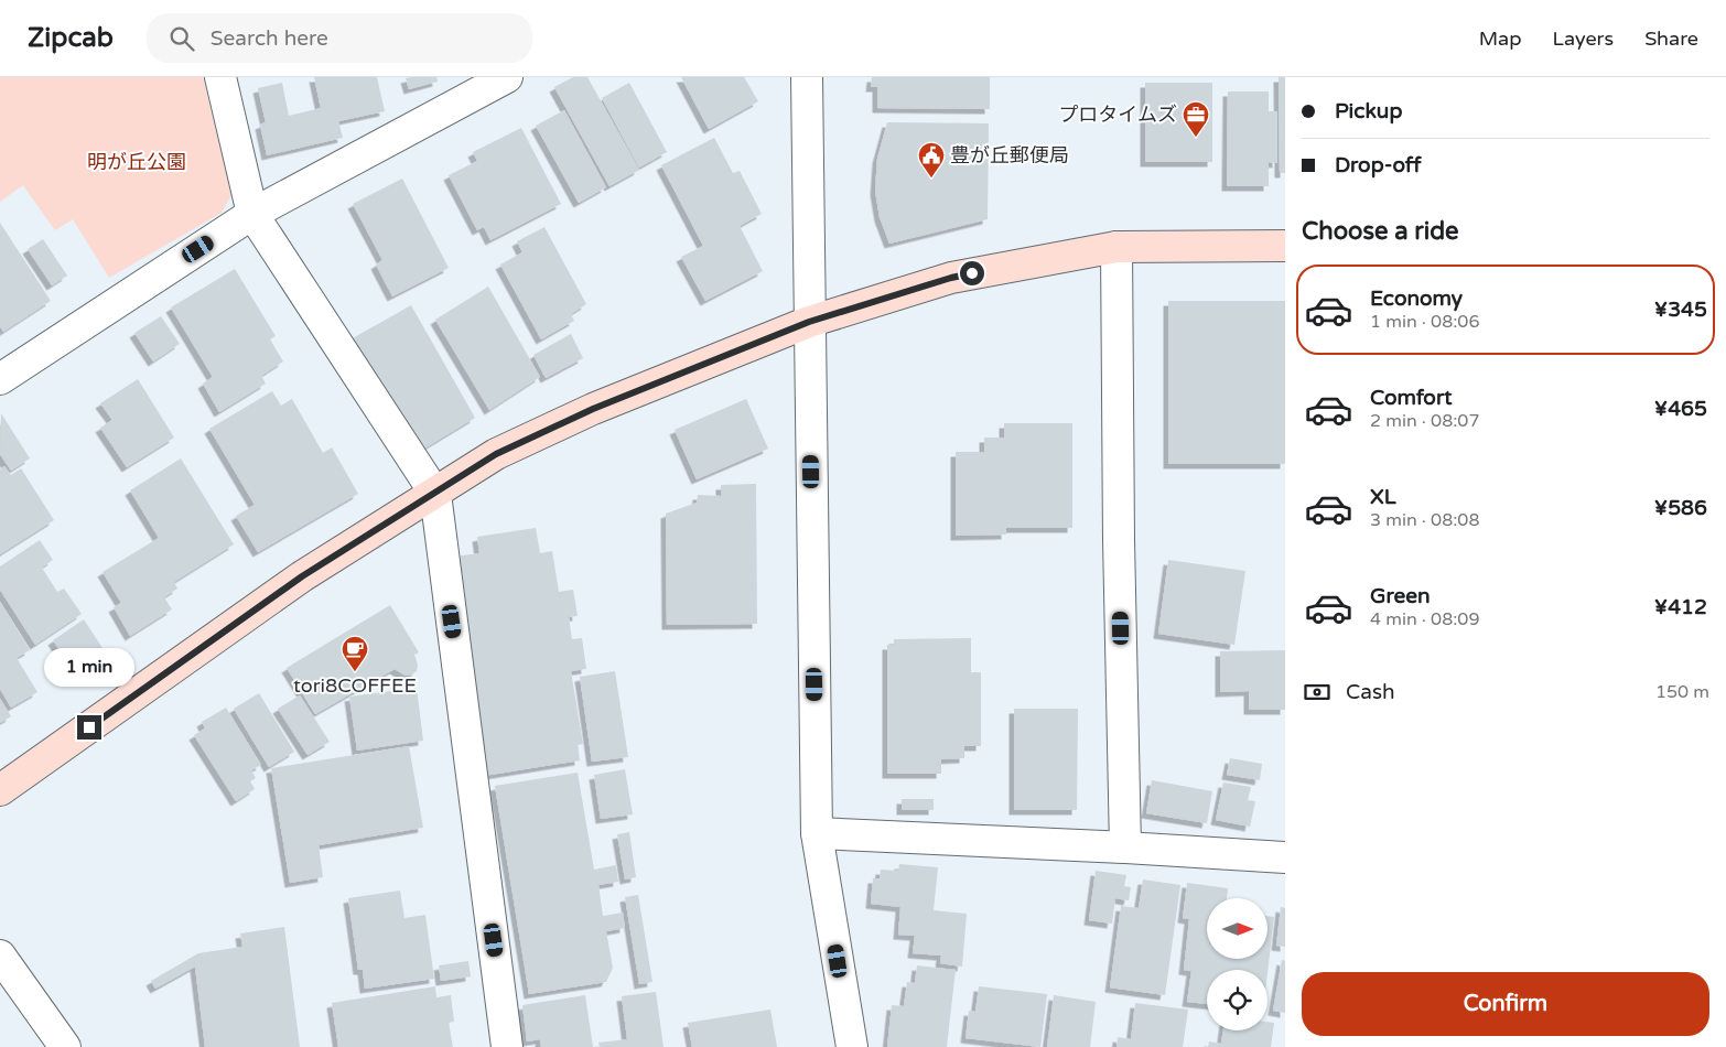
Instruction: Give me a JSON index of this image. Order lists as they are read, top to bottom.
{
  "parks": ["明が丘公園"],
  "places": {
    "office": ["プロタイムズ"],
    "public building": ["豊が丘郵便局"],
    "cafe": ["tori8COFFEE"]
  },
  "north": "right",
  "page": {
    "header": "Zipcab",
    "search": "Search here",
    "nav": ["Map", "Layers", "Share"],
    "banner": ["Pickup", "Drop-off"],
    "heading": "Choose a ride",
    "list": [
      {
        "name": "Economy",
        "note": "1 min · 08:06",
        "value": "¥345"
      },
      {
        "name": "Comfort",
        "note": "2 min · 08:07",
        "value": "¥465"
      },
      {
        "name": "XL",
        "note": "3 min · 08:08",
        "value": "¥586"
      },
      {
        "name": "Green",
        "note": "4 min · 08:09",
        "value": "¥412"
      }
    ],
    "bubble": "1 min",
    "pay": ["Cash", "150 m"],
    "buttons": "Confirm"
  }
}
